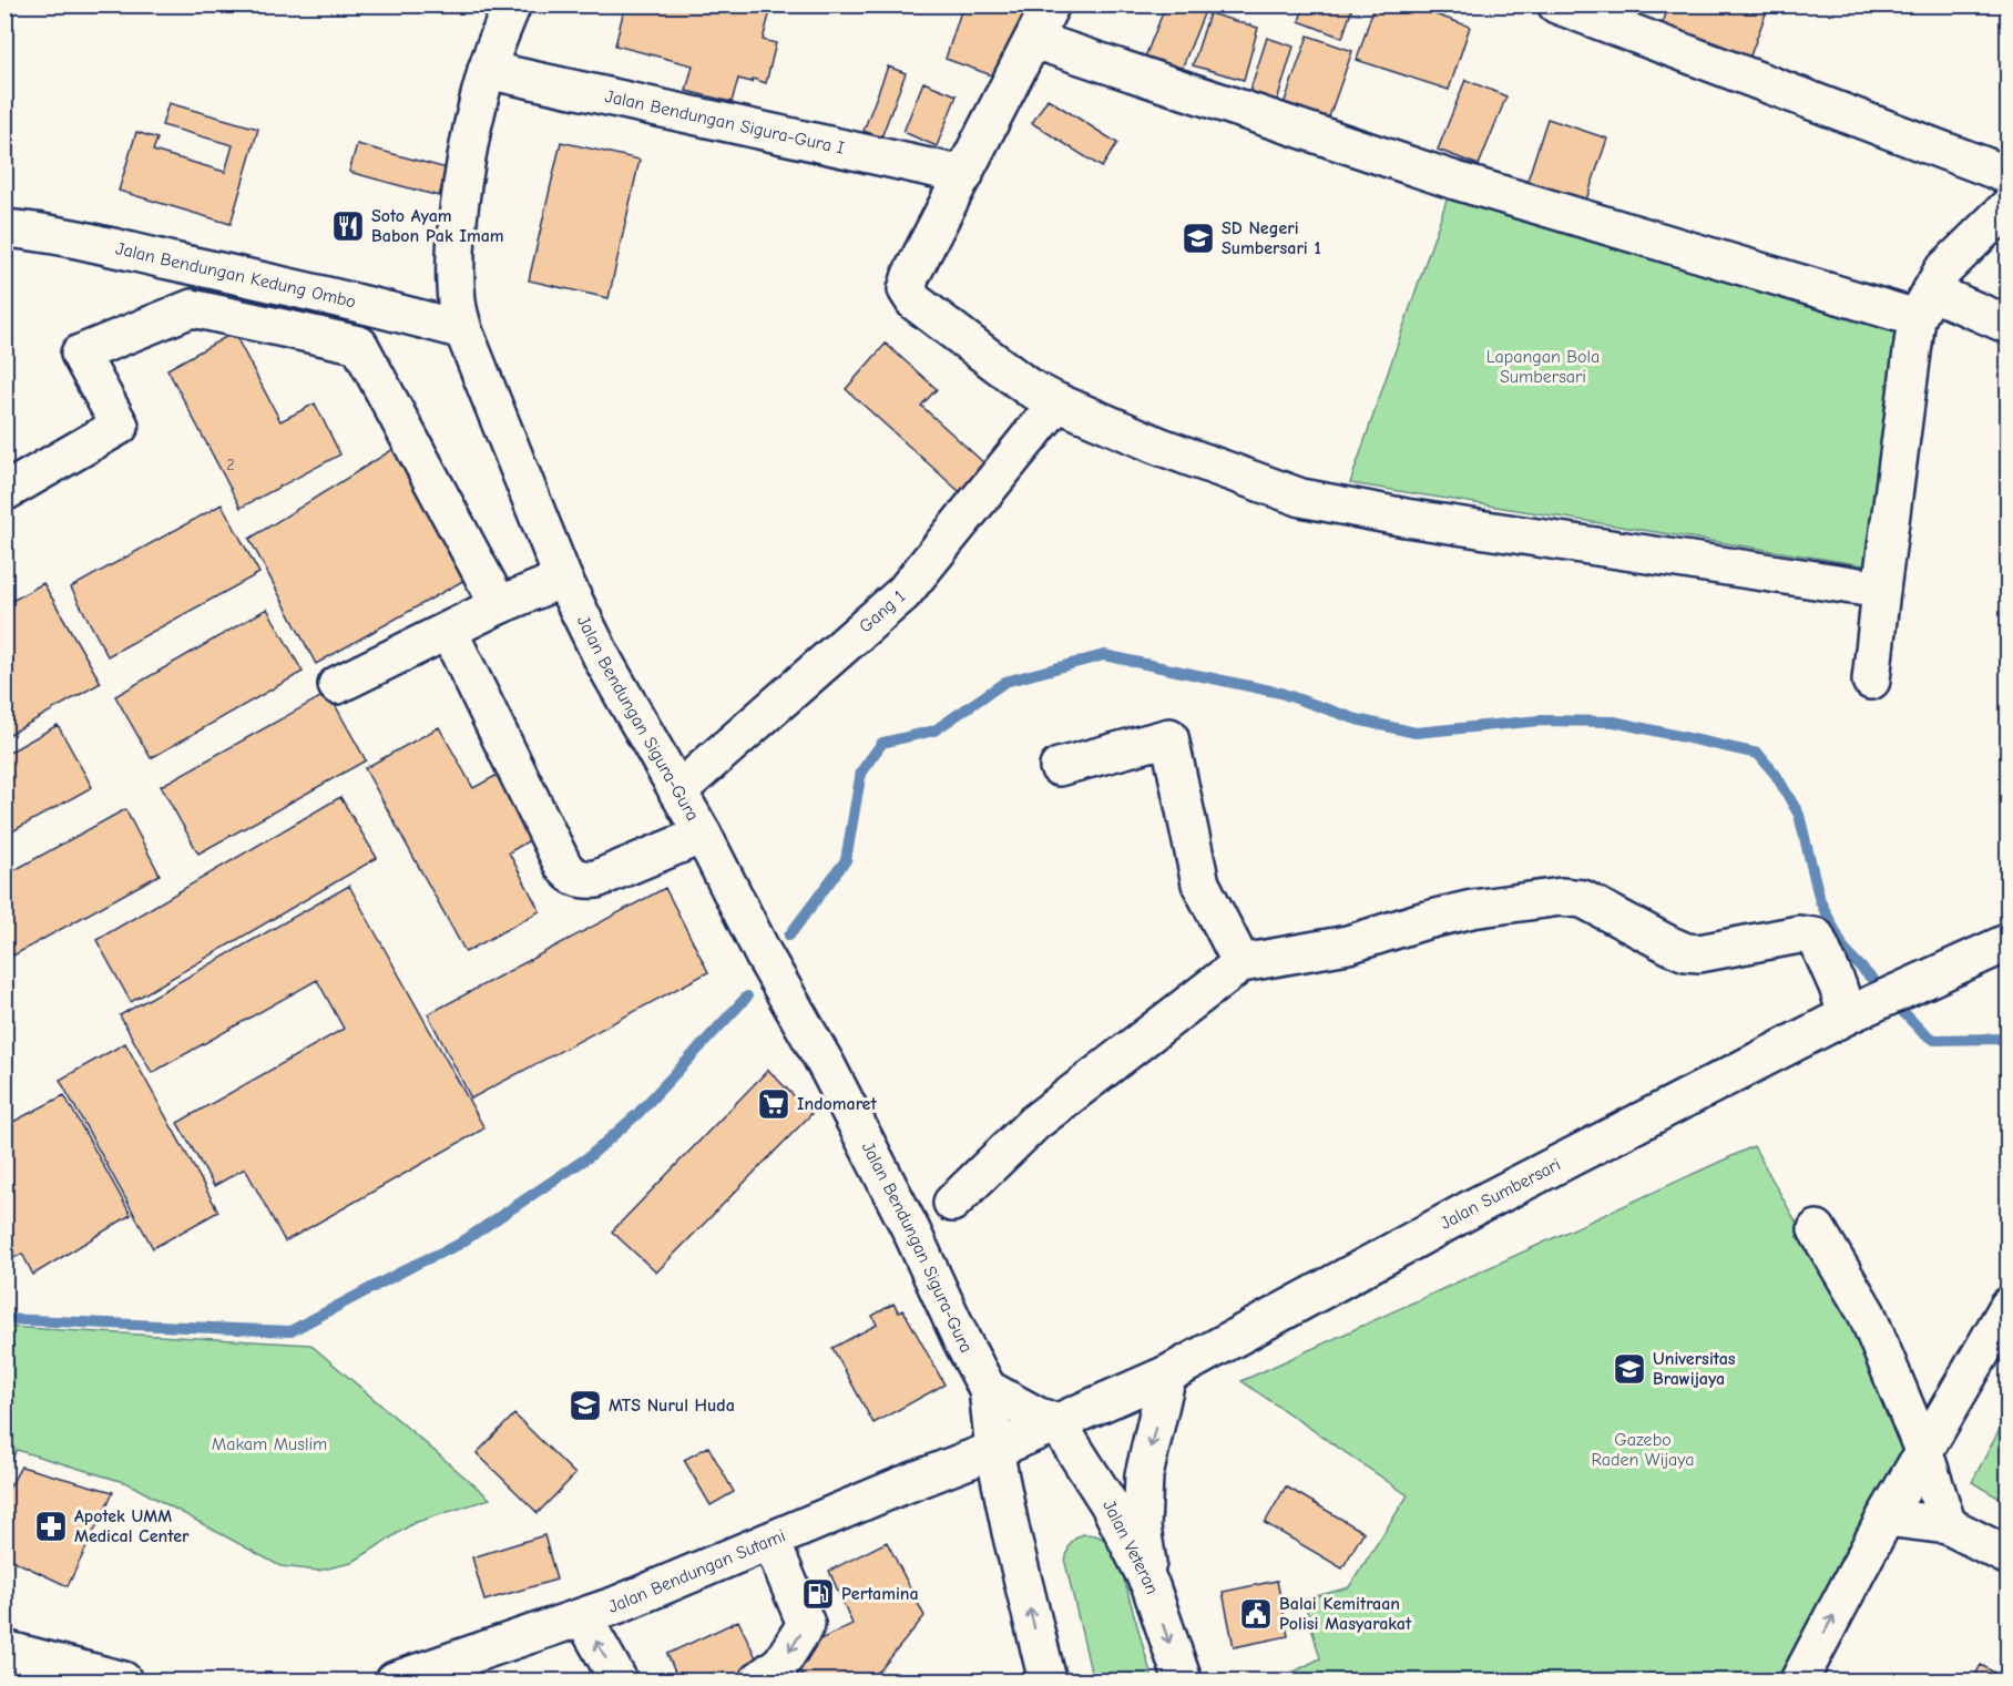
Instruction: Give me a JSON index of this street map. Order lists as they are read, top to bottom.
{
  "streets": {
    "street": [
      "Jalan Bendungan Sigura-Gura I",
      "Jalan Bendungan Kedung Ombo",
      "Gang 1",
      "Jalan Bendungan Sigura-Gura",
      "Jalan Sumbersari",
      "Jalan Veteran",
      "Jalan Bendungan Sutami"
    ]
  },
  "crossings": [
    ["Jalan Bendungan Sigura-Gura I", "Jalan Bendungan Sigura-Gura"],
    ["Jalan Bendungan Kedung Ombo", "Jalan Bendungan Sigura-Gura"],
    ["Gang 1", "Jalan Bendungan Sigura-Gura"],
    ["Jalan Sumbersari", "Jalan Veteran"],
    ["Jalan Sumbersari", "Jalan Bendungan Sutami"]
  ],
  "parks": ["Lapangan Bola Sumbersari", "Gazebo Raden Wijaya", "Makam Muslim"],
  "places": {
    "restaurant": ["Soto Ayam Babon Pak Imam"],
    "school or university": ["SD Negeri Sumbersari 1", "Universitas Brawijaya", "MTS Nurul Huda"],
    "supermarket": ["Indomaret"],
    "pharmacy": ["Apotek UMM Medical Center"],
    "fuel station": ["Pertamina"],
    "public building": ["Balai Kemitraan Polisi Masyarakat"]
  },
  "house_numbers": ["2"]
}
